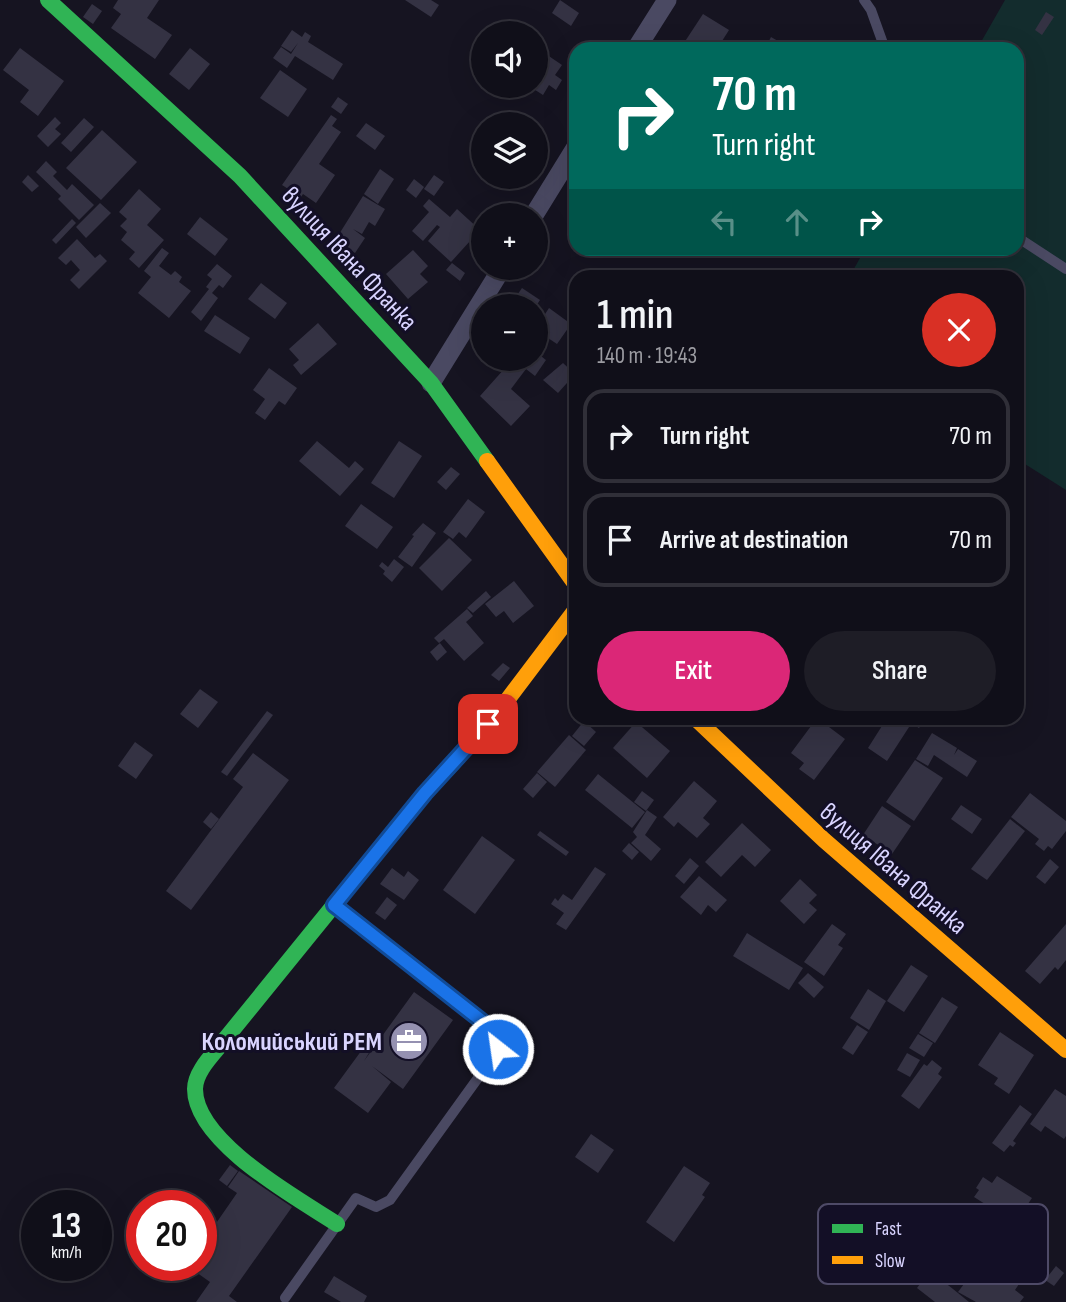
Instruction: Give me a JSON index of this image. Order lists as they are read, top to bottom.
{
  "streets": {
    "street": ["вулиця Івана Франка"]
  },
  "places": {
    "office": ["Коломийський РЕМ"]
  },
  "legend": ["Fast", "Slow"],
  "page": {
    "map_buttons": ["+", "−"],
    "turn": ["70 m", "Turn right"],
    "heading": ["1 min", "140 m · 19:43"],
    "list": [
      {
        "name": "Turn right",
        "value": "70 m"
      },
      {
        "name": "Arrive at destination",
        "value": "70 m"
      }
    ],
    "buttons": ["Exit", "Share"],
    "speed": "13 km/h",
    "limit": "20"
  }
}
